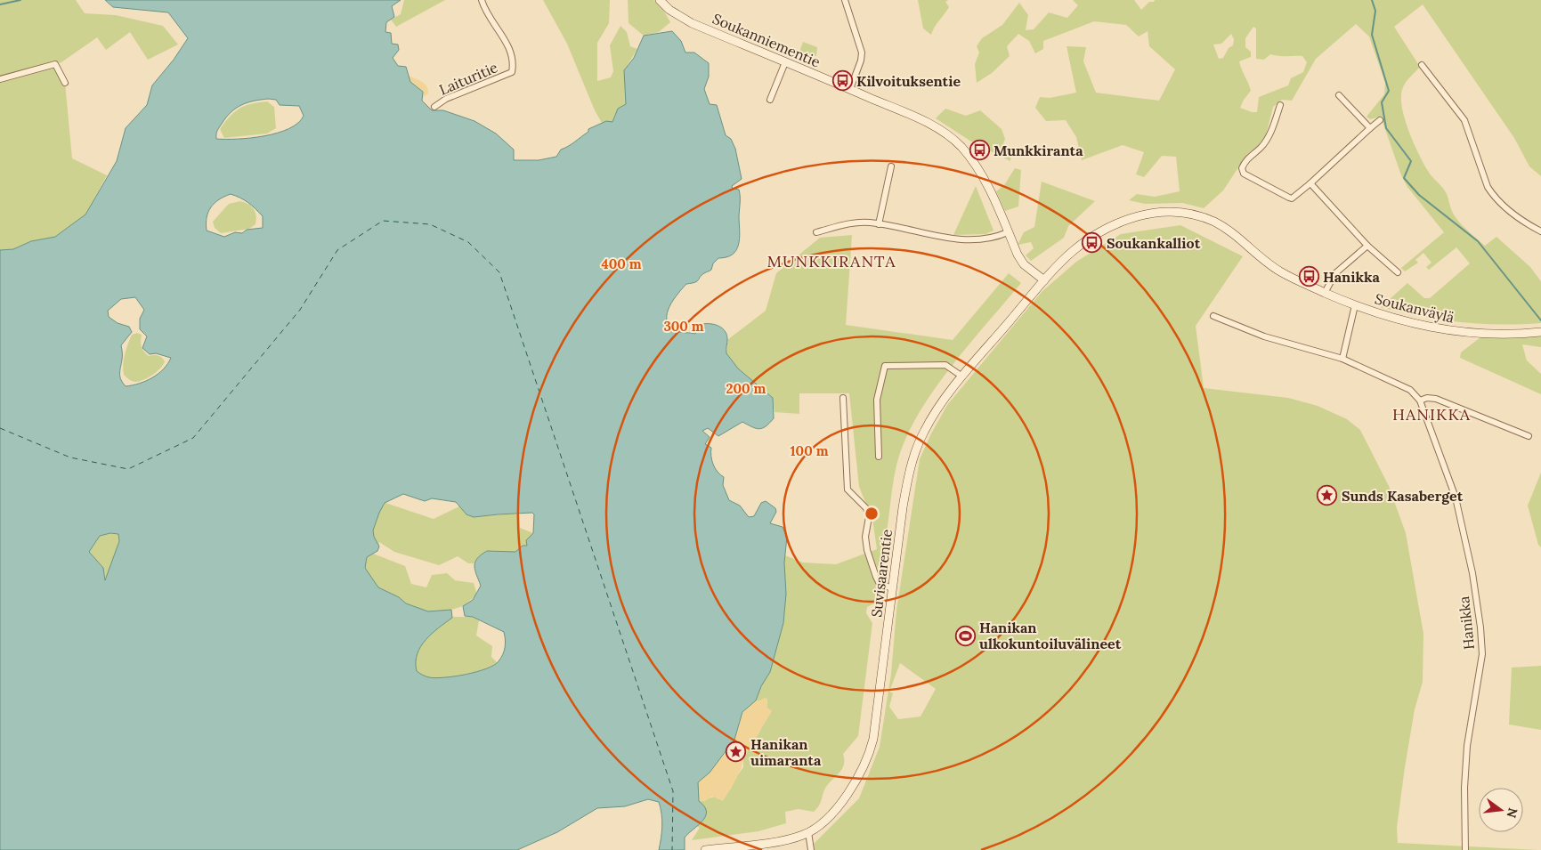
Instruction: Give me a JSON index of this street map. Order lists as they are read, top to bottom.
{
  "streets": {
    "street": [
      "Soukanniementie",
      "Laituritie",
      "Soukanväylä",
      "Suvisaarentie",
      "Hanikka"
    ]
  },
  "crossings": [
    ["Soukanniementie", "Suvisaarentie"],
    ["Soukanväylä", "Suvisaarentie"]
  ],
  "districts": ["MUNKKIRANTA", "HANIKKA"],
  "places": {
    "bus stop": [
      "Kilvoituksentie",
      "Munkkiranta",
      "Soukankalliot",
      "Hanikka"
    ],
    "place": ["Sunds Kasaberget", "Hanikan uimaranta"],
    "sports": ["Hanikan ulkokuntoiluvälineet"]
  },
  "north": "right",
  "rings": [
    "400 m",
    "300 m",
    "200 m",
    "100 m"
  ]
}
